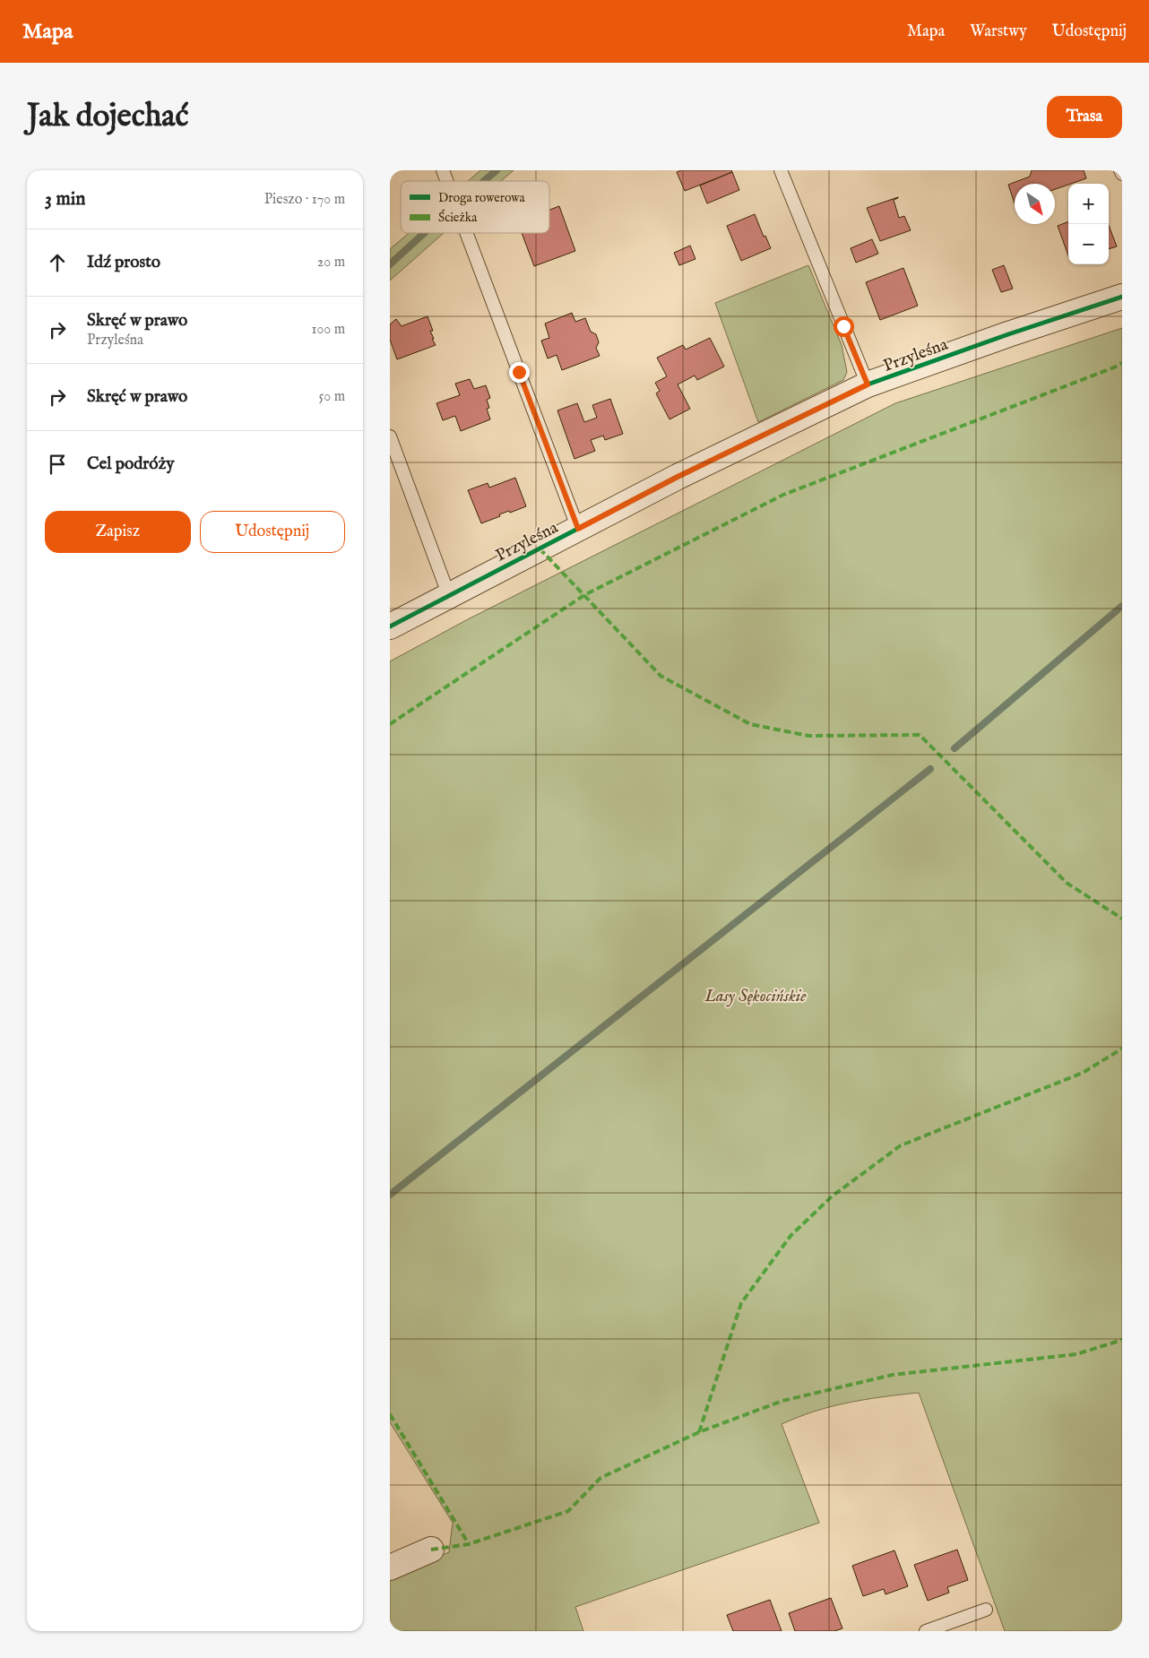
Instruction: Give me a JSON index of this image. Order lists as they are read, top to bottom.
{
  "streets": {
    "street": ["Przyleśna"]
  },
  "parks": ["Lasy Sękocińskie"],
  "legend": ["Droga rowerowa", "Ścieżka"],
  "north": "bottom right",
  "page": {
    "header": "Mapa",
    "nav": ["Mapa", "Warstwy", "Udostępnij"],
    "buttons": [
      "Trasa",
      ["Zapisz", "Udostępnij"]
    ],
    "title": "Jak dojechać",
    "heading": ["3 min", "Pieszo · 170 m"],
    "map_buttons": ["+", "−"],
    "list": [
      ["Idź prosto", "20 m"],
      ["Skręć w prawo", "Przyleśna", "100 m"],
      ["Skręć w prawo", "50 m"],
      "Cel podróży"
    ]
  }
}
